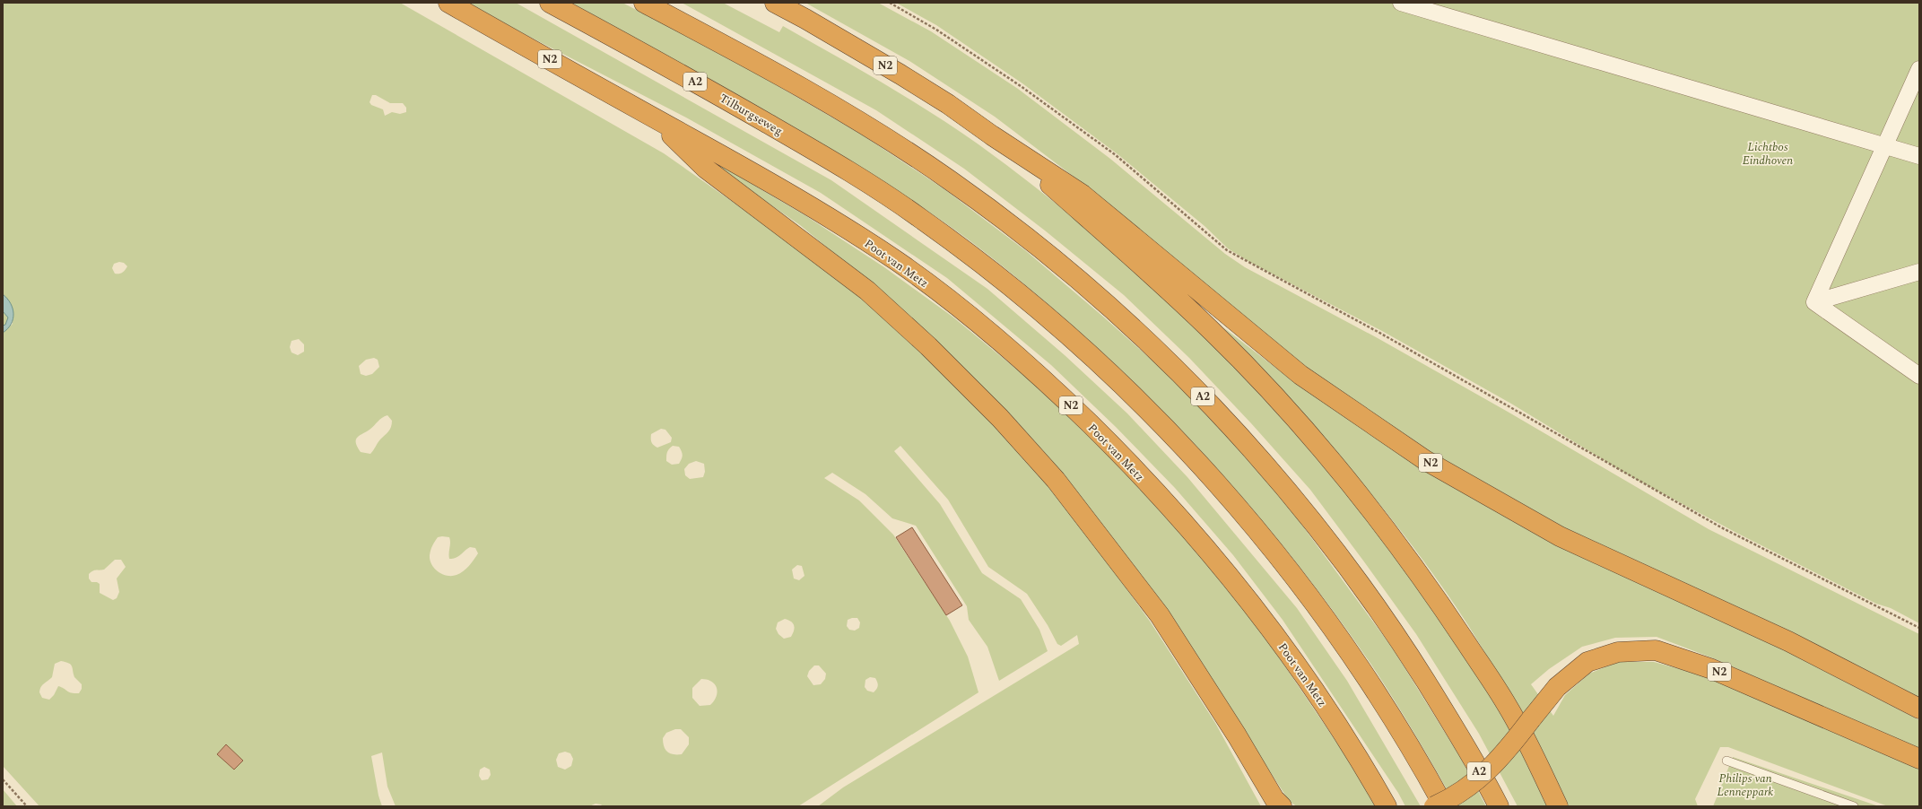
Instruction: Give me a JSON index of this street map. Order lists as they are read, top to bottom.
{
  "streets": {
    "highway": [
      "N2",
      "A2",
      "Tilburgseweg",
      "Poot van Metz"
    ]
  },
  "crossings": [
    ["N2", "Poot van Metz"]
  ],
  "parks": ["Lichtbos Eindhoven", "Philips van Lenneppark"]
}
